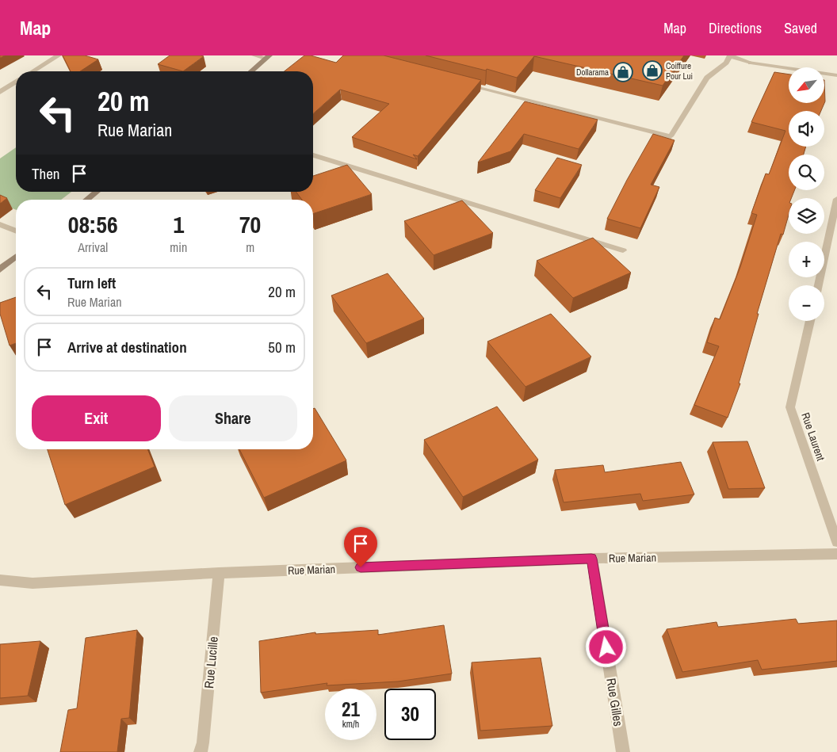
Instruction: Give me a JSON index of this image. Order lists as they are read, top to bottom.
{
  "streets": {
    "street": [
      "Rue Laurent",
      "Rue Marian",
      "Rue Lucille",
      "Rue Gilles"
    ]
  },
  "crossings": [
    ["Rue Marian", "Rue Lucille"],
    ["Rue Marian", "Rue Gilles"]
  ],
  "places": {
    "shop": ["Coiffure Pour Lui", "Dollarama"]
  },
  "north": "bottom left",
  "page": {
    "header": "Map",
    "nav": ["Map", "Directions", "Saved"],
    "map_buttons": ["+", "−"],
    "turn": ["20 m", "Rue Marian"],
    "then": "Then",
    "eta": [
      "08:56",
      "Arrival",
      "1",
      "min",
      "70",
      "m"
    ],
    "list": [
      {
        "name": "Turn left",
        "note": "Rue Marian",
        "value": "20 m"
      },
      {
        "name": "Arrive at destination",
        "value": "50 m"
      }
    ],
    "buttons": ["Exit", "Share"],
    "speed": "21 km/h",
    "limit": "30"
  }
}
